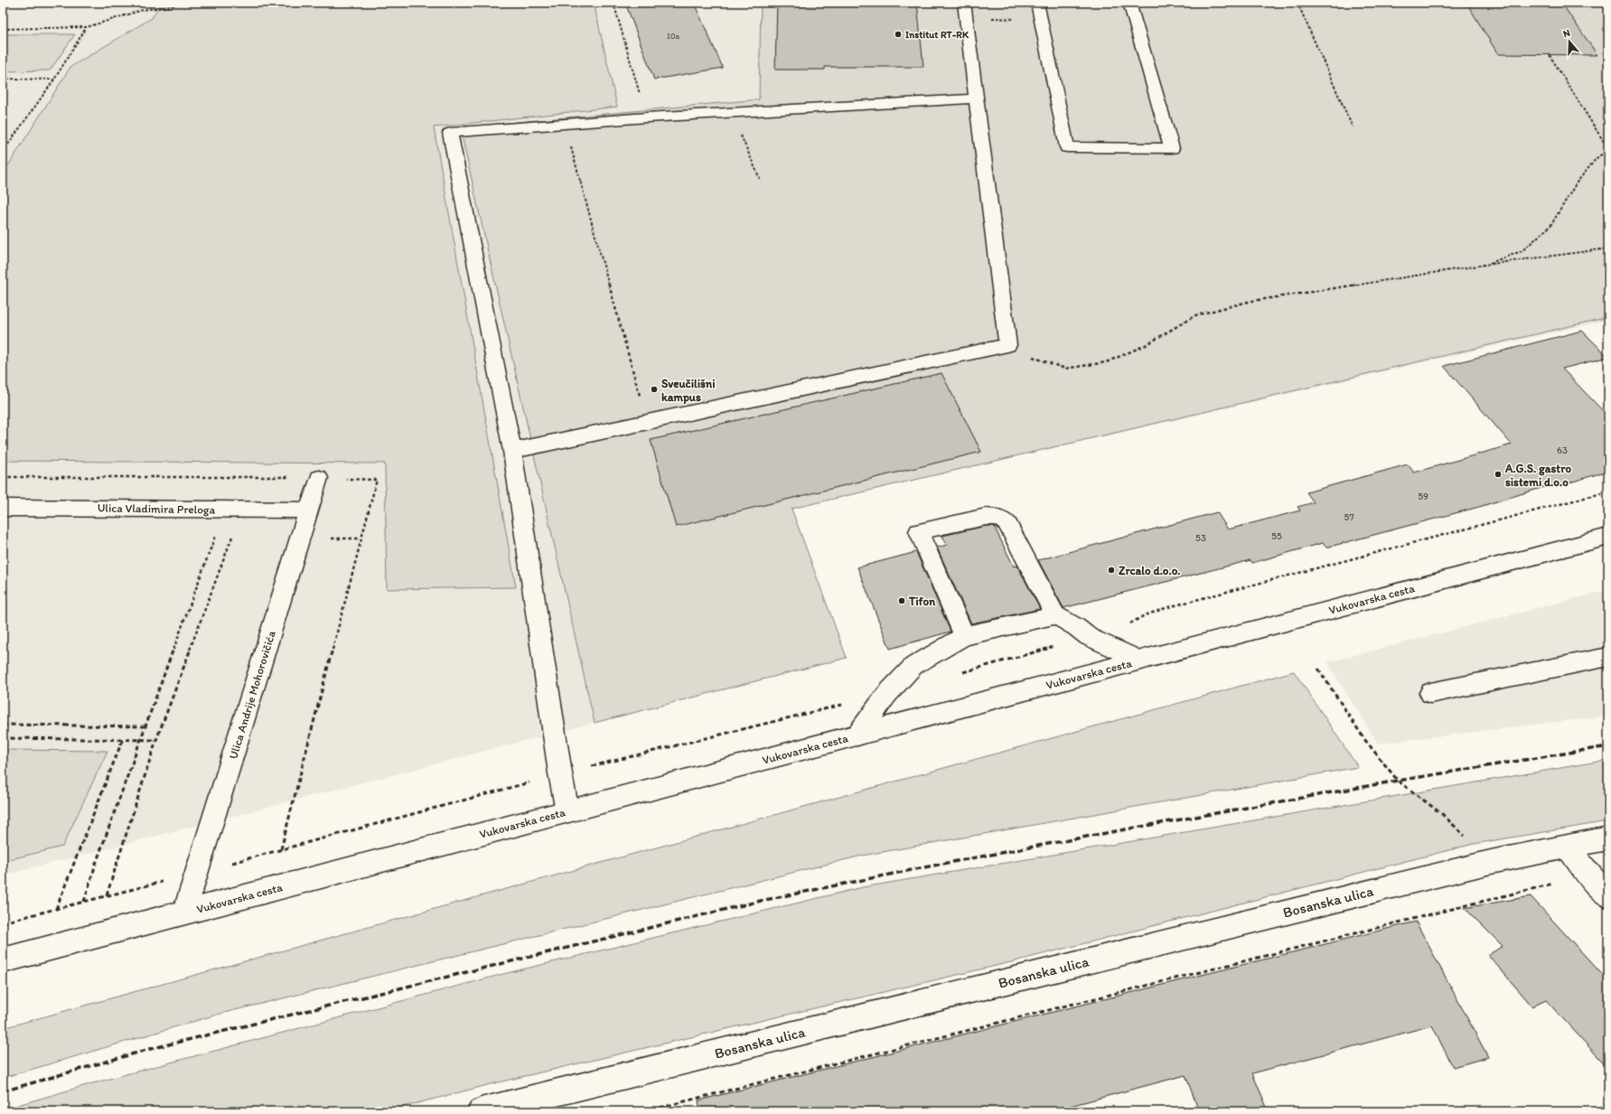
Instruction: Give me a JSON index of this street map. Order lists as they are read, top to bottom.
{
  "streets": {
    "street": [
      "Ulica Vladimira Preloga",
      "Vukovarska cesta",
      "Ulica Andrije Mohorovičića",
      "Bosanska ulica"
    ]
  },
  "crossings": [
    ["Ulica Vladimira Preloga", "Ulica Andrije Mohorovičića"],
    ["Vukovarska cesta", "Ulica Andrije Mohorovičića"]
  ],
  "places": [
    "Institut RT-RK",
    "Sveučilišni kampus",
    "A.G.S. gastro sistemi d.o.o",
    "Zrcalo d.o.o.",
    "Tifon"
  ],
  "house_numbers": [
    "10a",
    "63",
    "59",
    "57",
    "55",
    "53"
  ],
  "north": "top"
}
